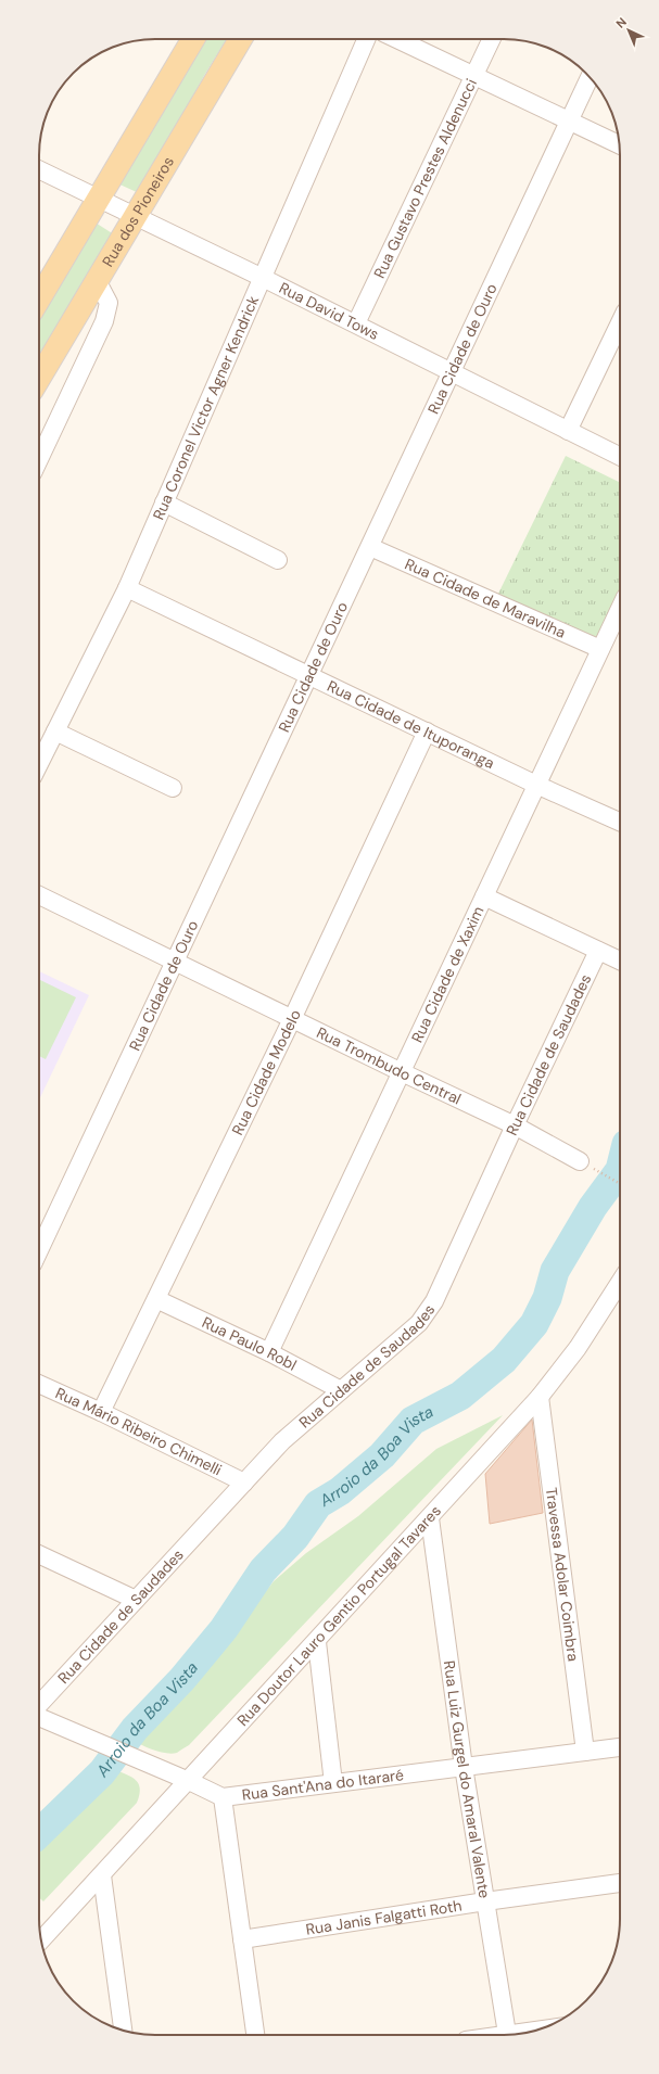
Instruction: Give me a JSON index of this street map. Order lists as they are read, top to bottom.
{
  "streets": {
    "main road": ["Rua dos Pioneiros"],
    "street": [
      "Rua Gustavo Prestes Aldenucci",
      "Rua David Tows",
      "Rua Cidade de Ouro",
      "Rua Coronel Victor Agner Kendrick",
      "Rua Cidade de Maravilha",
      "Rua Cidade de Ituporanga",
      "Rua Cidade de Xaxim",
      "Rua Cidade de Saudades",
      "Rua Trombudo Central",
      "Rua Cidade Modelo",
      "Rua Paulo Robl",
      "Rua Mário Ribeiro Chimelli",
      "Travessa Adolar Coimbra",
      "Rua Doutor Lauro Gentio Portugal Tavares",
      "Rua Luiz Gurgel do Amaral Valente",
      "Rua Sant'Ana do Itararé",
      "Rua Janis Falgatti Roth"
    ]
  },
  "crossings": [
    ["Rua Gustavo Prestes Aldenucci", "Rua David Tows"],
    ["Rua dos Pioneiros", "Rua David Tows"],
    ["Rua David Tows", "Rua Cidade de Ouro"],
    ["Rua David Tows", "Rua Coronel Victor Agner Kendrick"],
    ["Rua Cidade de Ouro", "Rua Cidade de Maravilha"],
    ["Rua Cidade de Ouro", "Rua Cidade de Ituporanga"],
    ["Rua Cidade de Ouro", "Rua Trombudo Central"],
    ["Rua Coronel Victor Agner Kendrick", "Rua Cidade de Ituporanga"],
    ["Rua Cidade de Maravilha", "Rua Cidade de Xaxim"],
    ["Rua Cidade de Ituporanga", "Rua Cidade de Xaxim"],
    ["Rua Cidade de Ituporanga", "Rua Cidade Modelo"],
    ["Rua Cidade de Xaxim", "Rua Trombudo Central"],
    ["Rua Cidade de Xaxim", "Rua Paulo Robl"],
    ["Rua Cidade de Saudades", "Rua Trombudo Central"],
    ["Rua Cidade de Saudades", "Rua Paulo Robl"],
    ["Rua Cidade de Saudades", "Rua Mário Ribeiro Chimelli"],
    ["Rua Trombudo Central", "Rua Cidade Modelo"],
    ["Rua Cidade Modelo", "Rua Paulo Robl"],
    ["Rua Cidade Modelo", "Rua Mário Ribeiro Chimelli"],
    ["Travessa Adolar Coimbra", "Rua Doutor Lauro Gentio Portugal Tavares"],
    ["Travessa Adolar Coimbra", "Rua Sant'Ana do Itararé"],
    ["Rua Doutor Lauro Gentio Portugal Tavares", "Rua Luiz Gurgel do Amaral Valente"],
    ["Rua Doutor Lauro Gentio Portugal Tavares", "Rua Sant'Ana do Itararé"],
    ["Rua Luiz Gurgel do Amaral Valente", "Rua Sant'Ana do Itararé"],
    ["Rua Luiz Gurgel do Amaral Valente", "Rua Janis Falgatti Roth"]
  ],
  "water": ["Arroio da Boa Vista"],
  "north": "top left"
}
